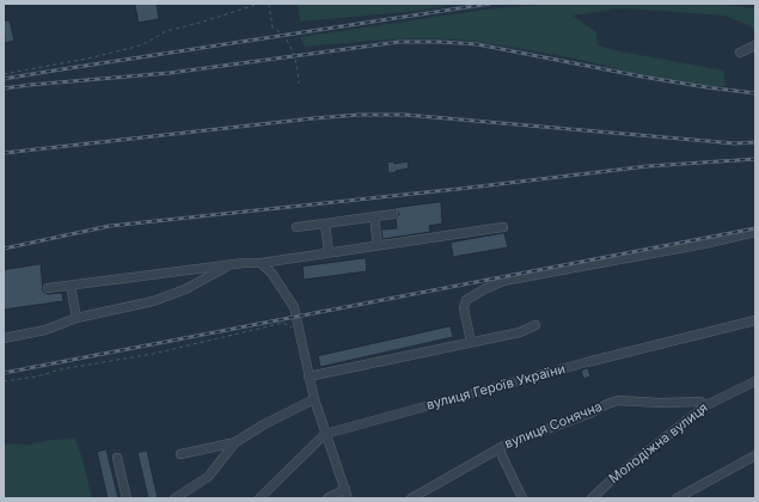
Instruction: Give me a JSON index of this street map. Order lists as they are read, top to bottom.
{
  "streets": {
    "street": ["вулиця Героїв України", "вулиця Сонячна", "Молодіжна вулиця"]
  },
  "crossings": [
    ["вулиця Сонячна", "Молодіжна вулиця"]
  ]
}
